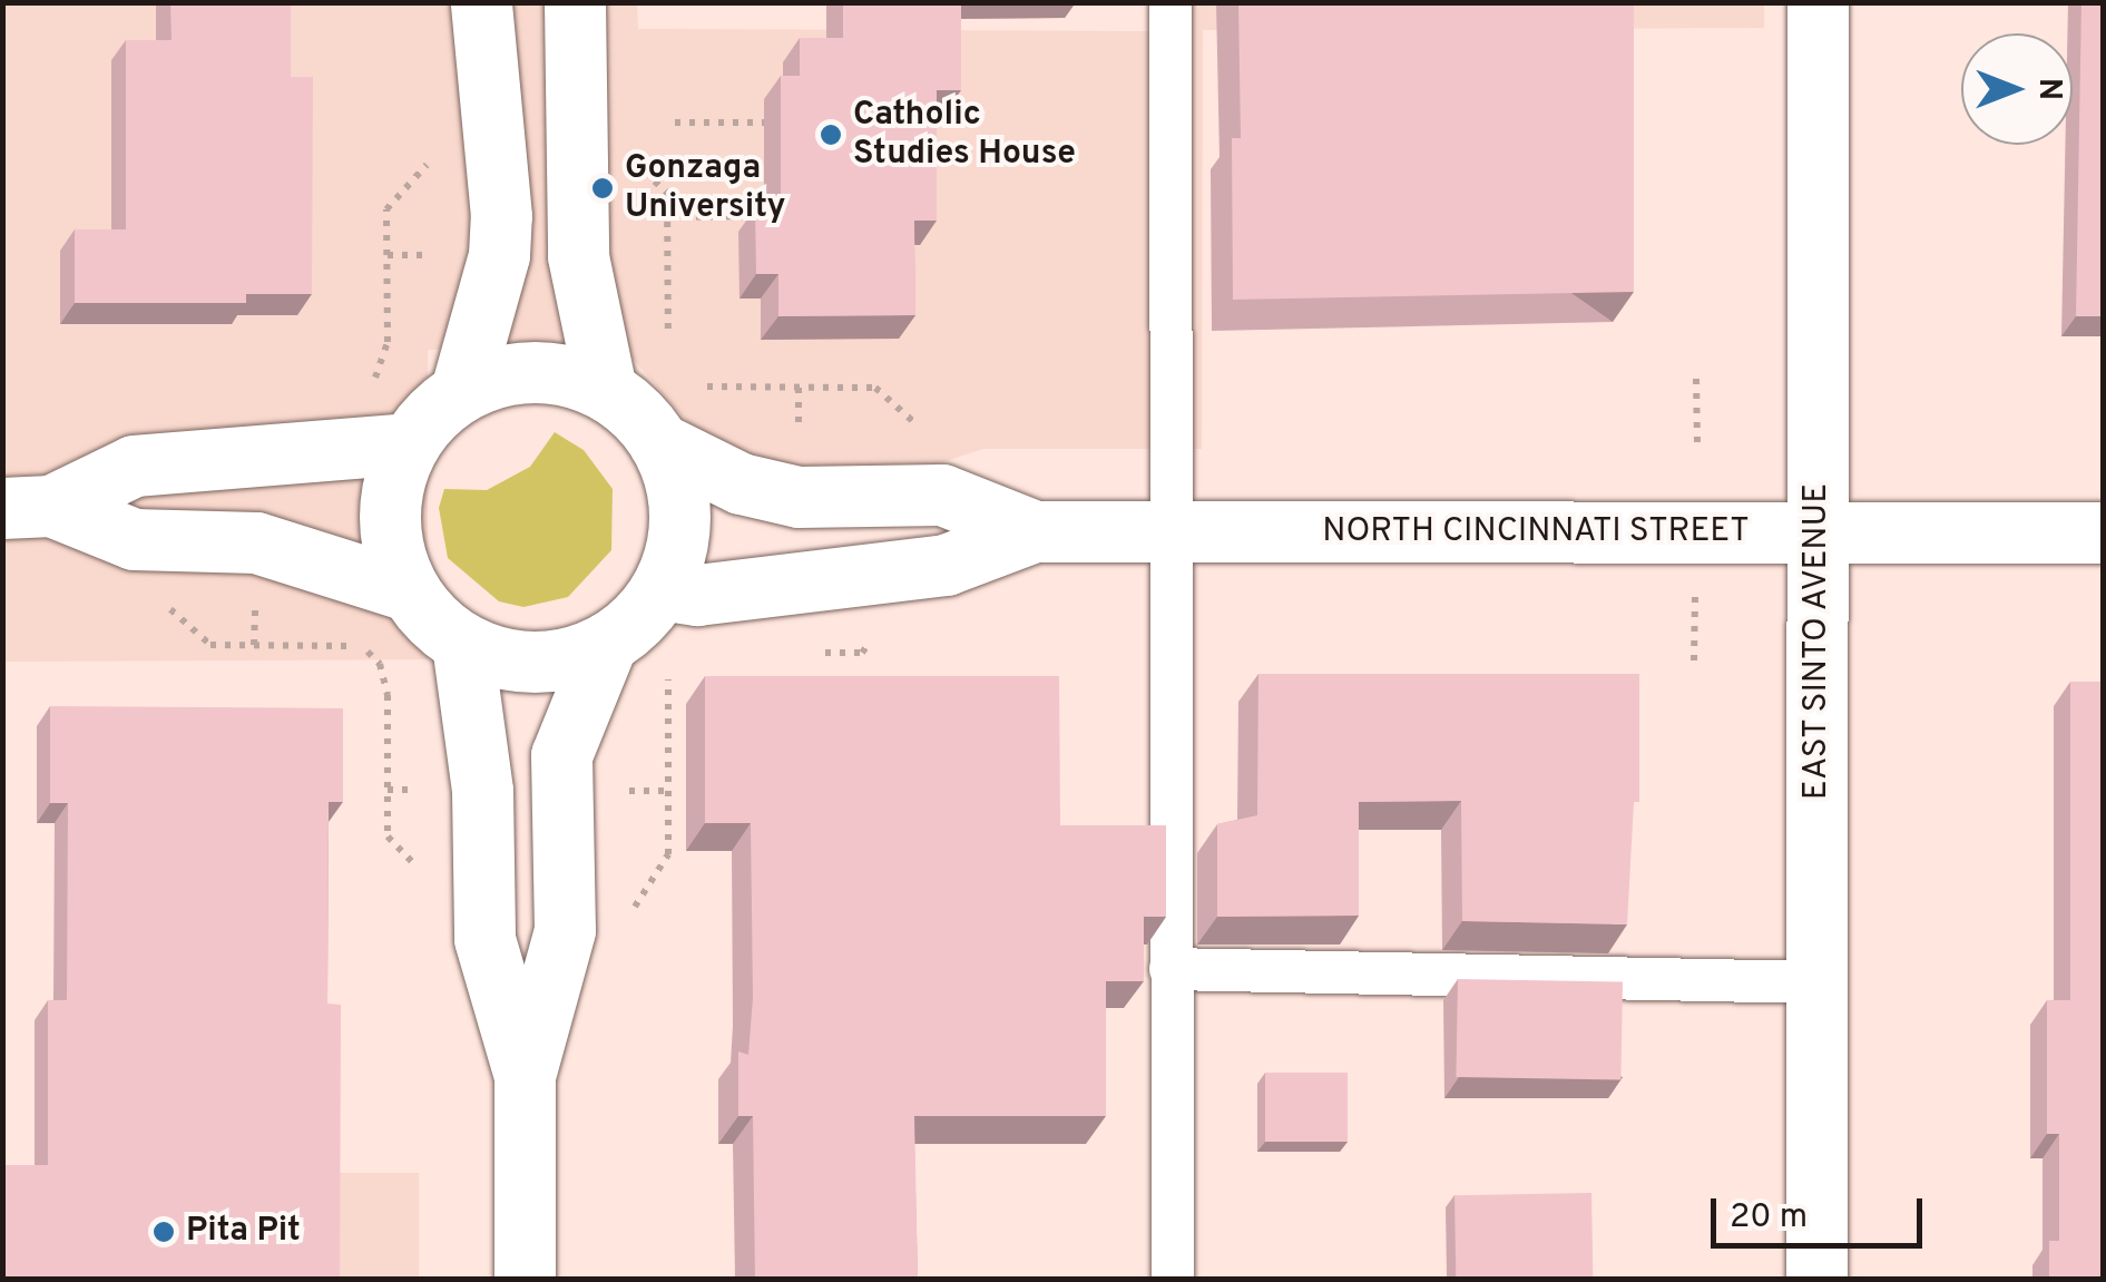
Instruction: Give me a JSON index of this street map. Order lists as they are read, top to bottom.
{
  "streets": {
    "street": ["NORTH CINCINNATI STREET", "EAST SINTO AVENUE"]
  },
  "crossings": [
    ["NORTH CINCINNATI STREET", "EAST SINTO AVENUE"]
  ],
  "places": ["Catholic Studies House", "Gonzaga University", "Pita Pit"],
  "scale_bar": "20 m",
  "north": "right"
}
